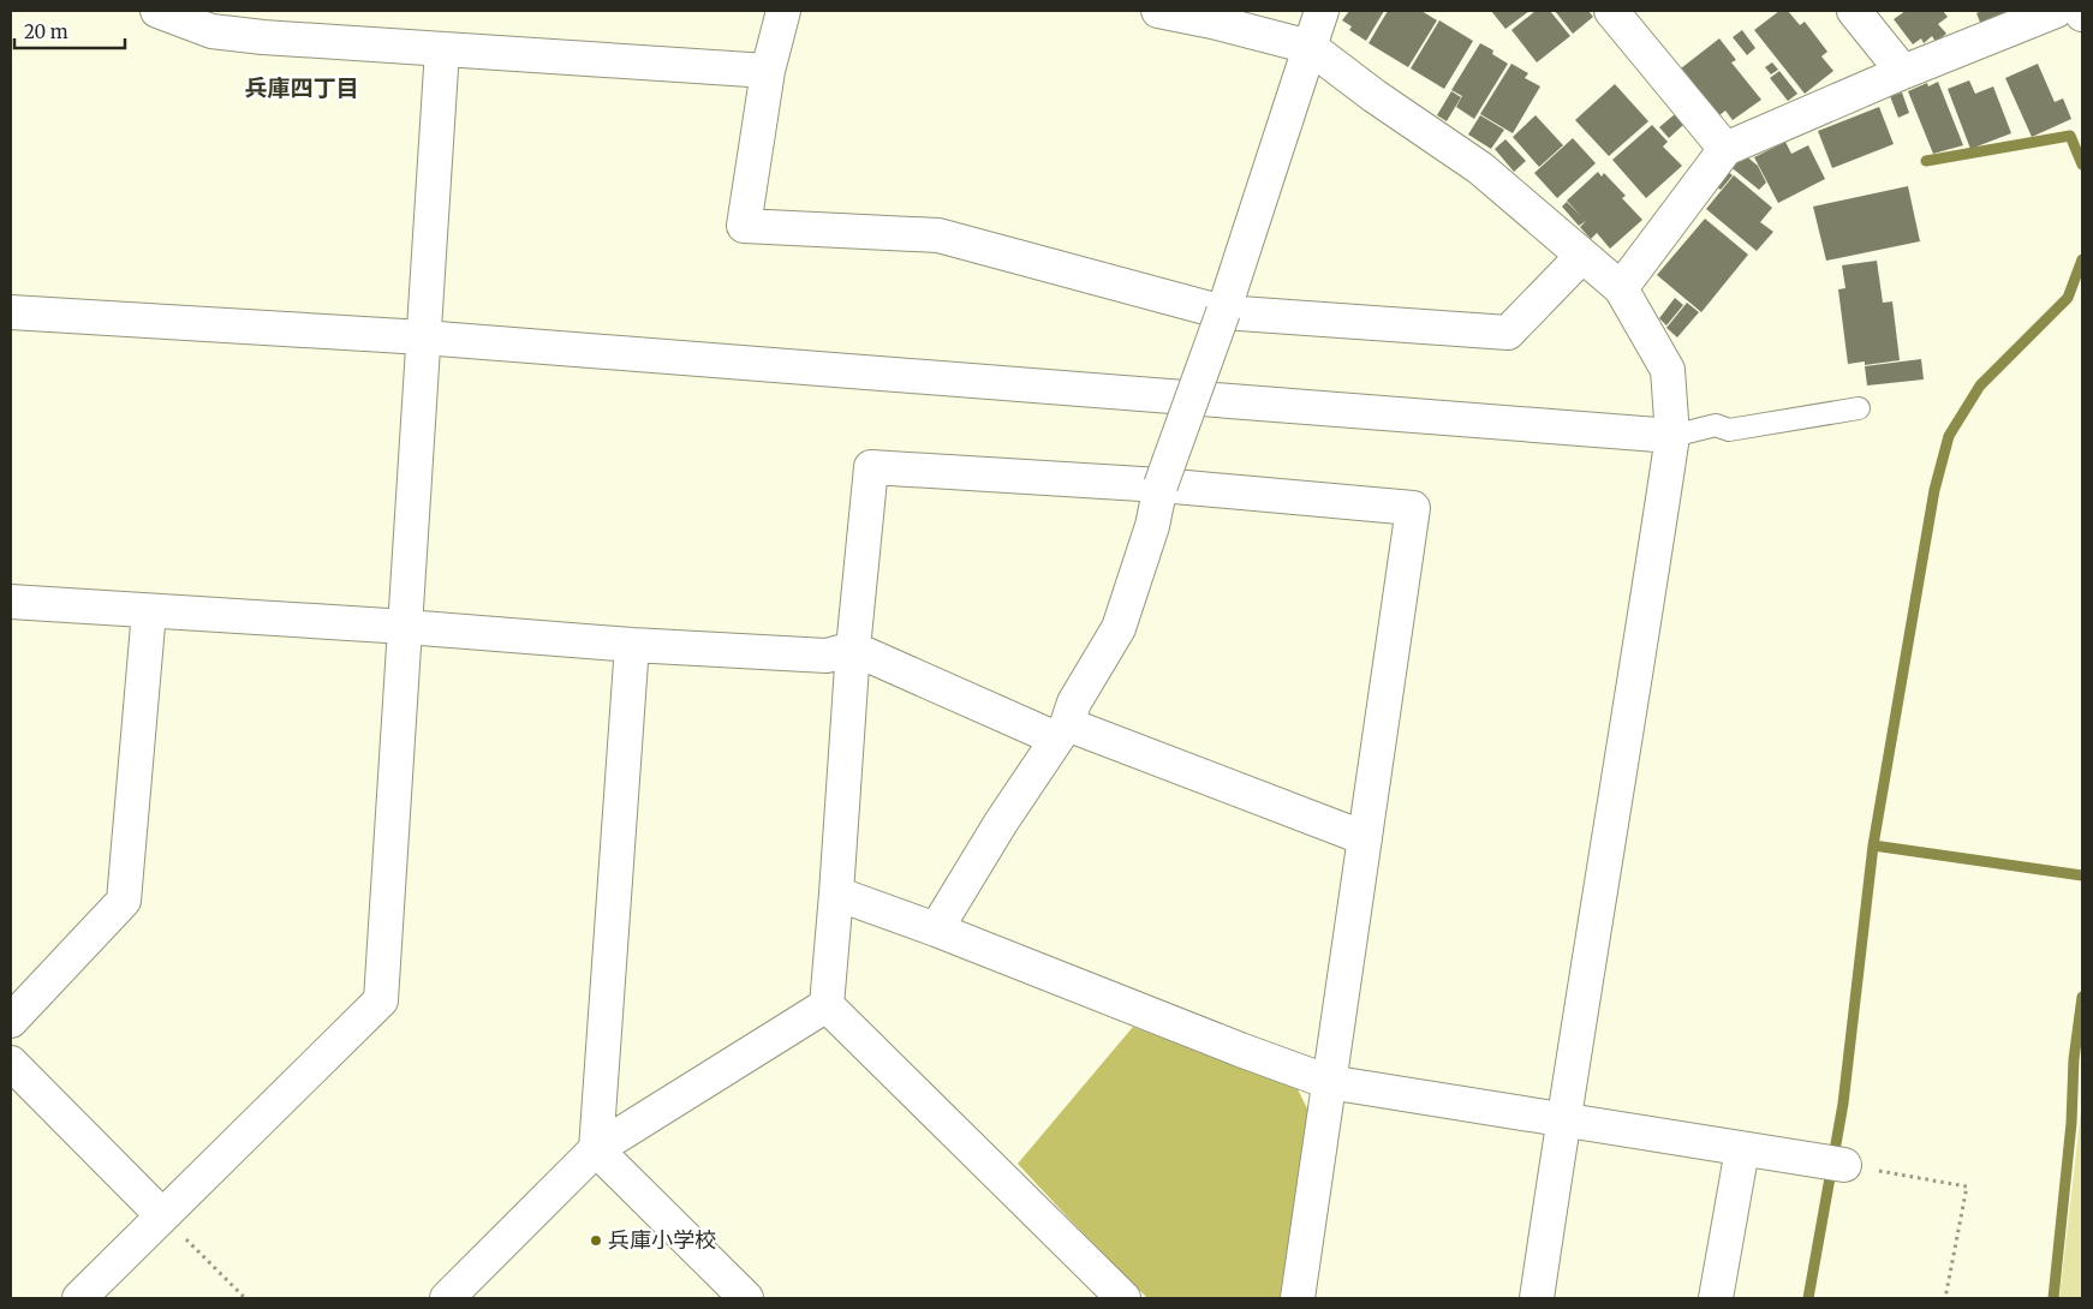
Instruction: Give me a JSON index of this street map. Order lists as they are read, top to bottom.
{
  "districts": ["兵庫四丁目"],
  "places": ["兵庫小学校"],
  "scale_bar": "20 m"
}
